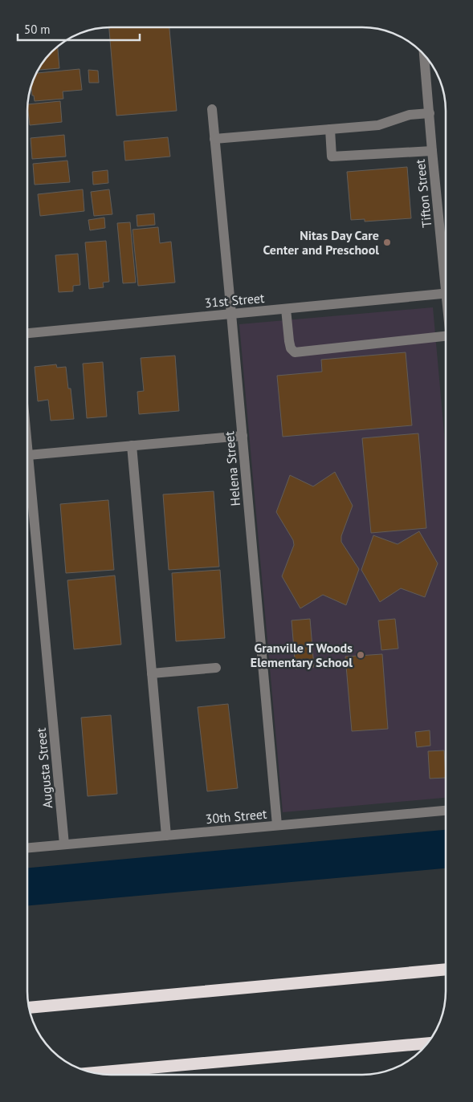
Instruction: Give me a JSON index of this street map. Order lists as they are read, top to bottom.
{
  "streets": {
    "street": [
      "Tifton Street",
      "31st Street",
      "Helena Street",
      "Augusta Street",
      "30th Street"
    ]
  },
  "crossings": [
    ["31st Street", "Helena Street"],
    ["Helena Street", "30th Street"],
    ["Augusta Street", "30th Street"]
  ],
  "places": ["Nitas Day Care Center and Preschool", "Granville T Woods Elementary School"],
  "scale_bar": "50 m"
}
